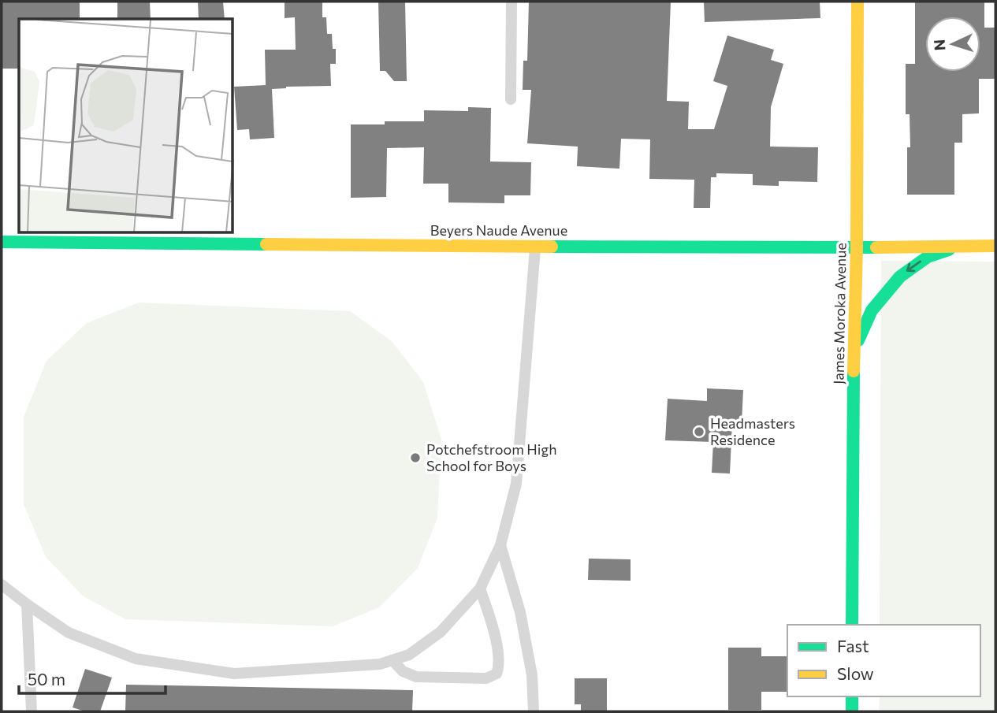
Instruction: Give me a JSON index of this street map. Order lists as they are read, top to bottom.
{
  "streets": {
    "street": ["Beyers Naude Avenue", "James Moroka Avenue"]
  },
  "crossings": [
    ["Beyers Naude Avenue", "James Moroka Avenue"]
  ],
  "places": ["Headmasters Residence", "Potchefstroom High School for Boys"],
  "legend": ["Fast", "Slow"],
  "scale_bar": "50 m",
  "north": "left"
}
